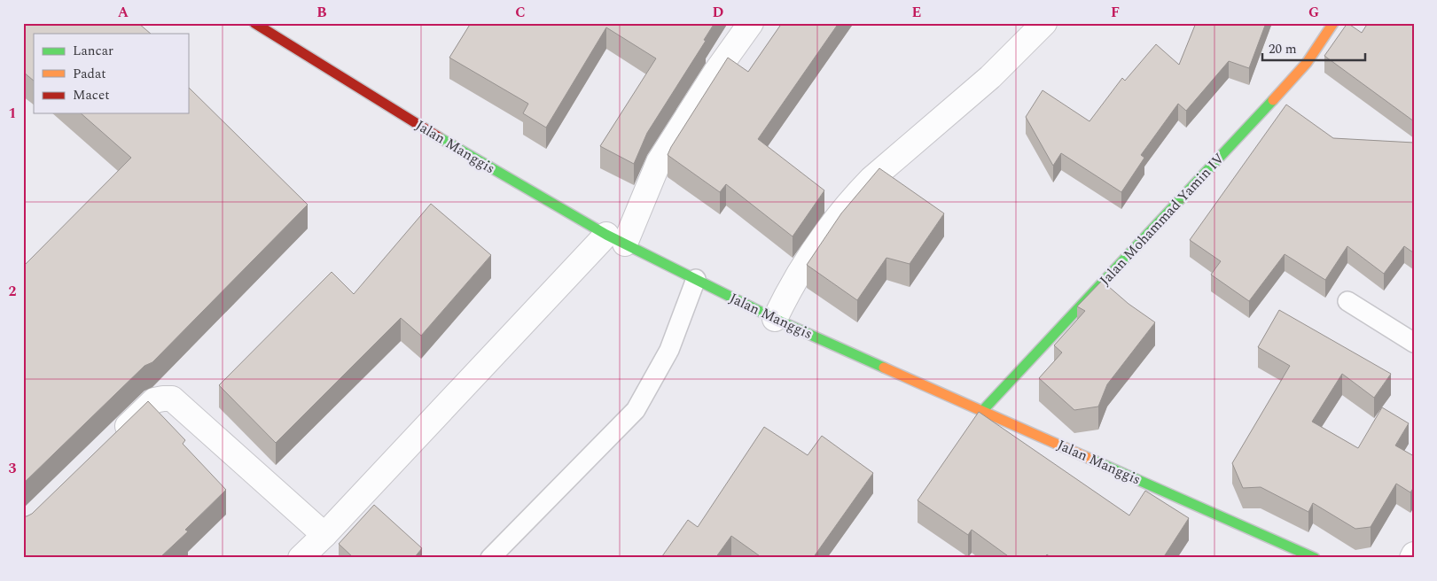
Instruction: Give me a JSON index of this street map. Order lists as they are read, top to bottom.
{
  "streets": {
    "street": ["Jalan Manggis", "Jalan Mohammad Yamin IV"]
  },
  "crossings": [
    ["Jalan Manggis", "Jalan Mohammad Yamin IV"]
  ],
  "legend": ["Lancar", "Padat", "Macet"],
  "scale_bar": "20 m",
  "grid": {
    "columns": [
      "A",
      "B",
      "C",
      "D",
      "E",
      "F",
      "G"
    ],
    "rows": ["1", "2", "3"]
  }
}
